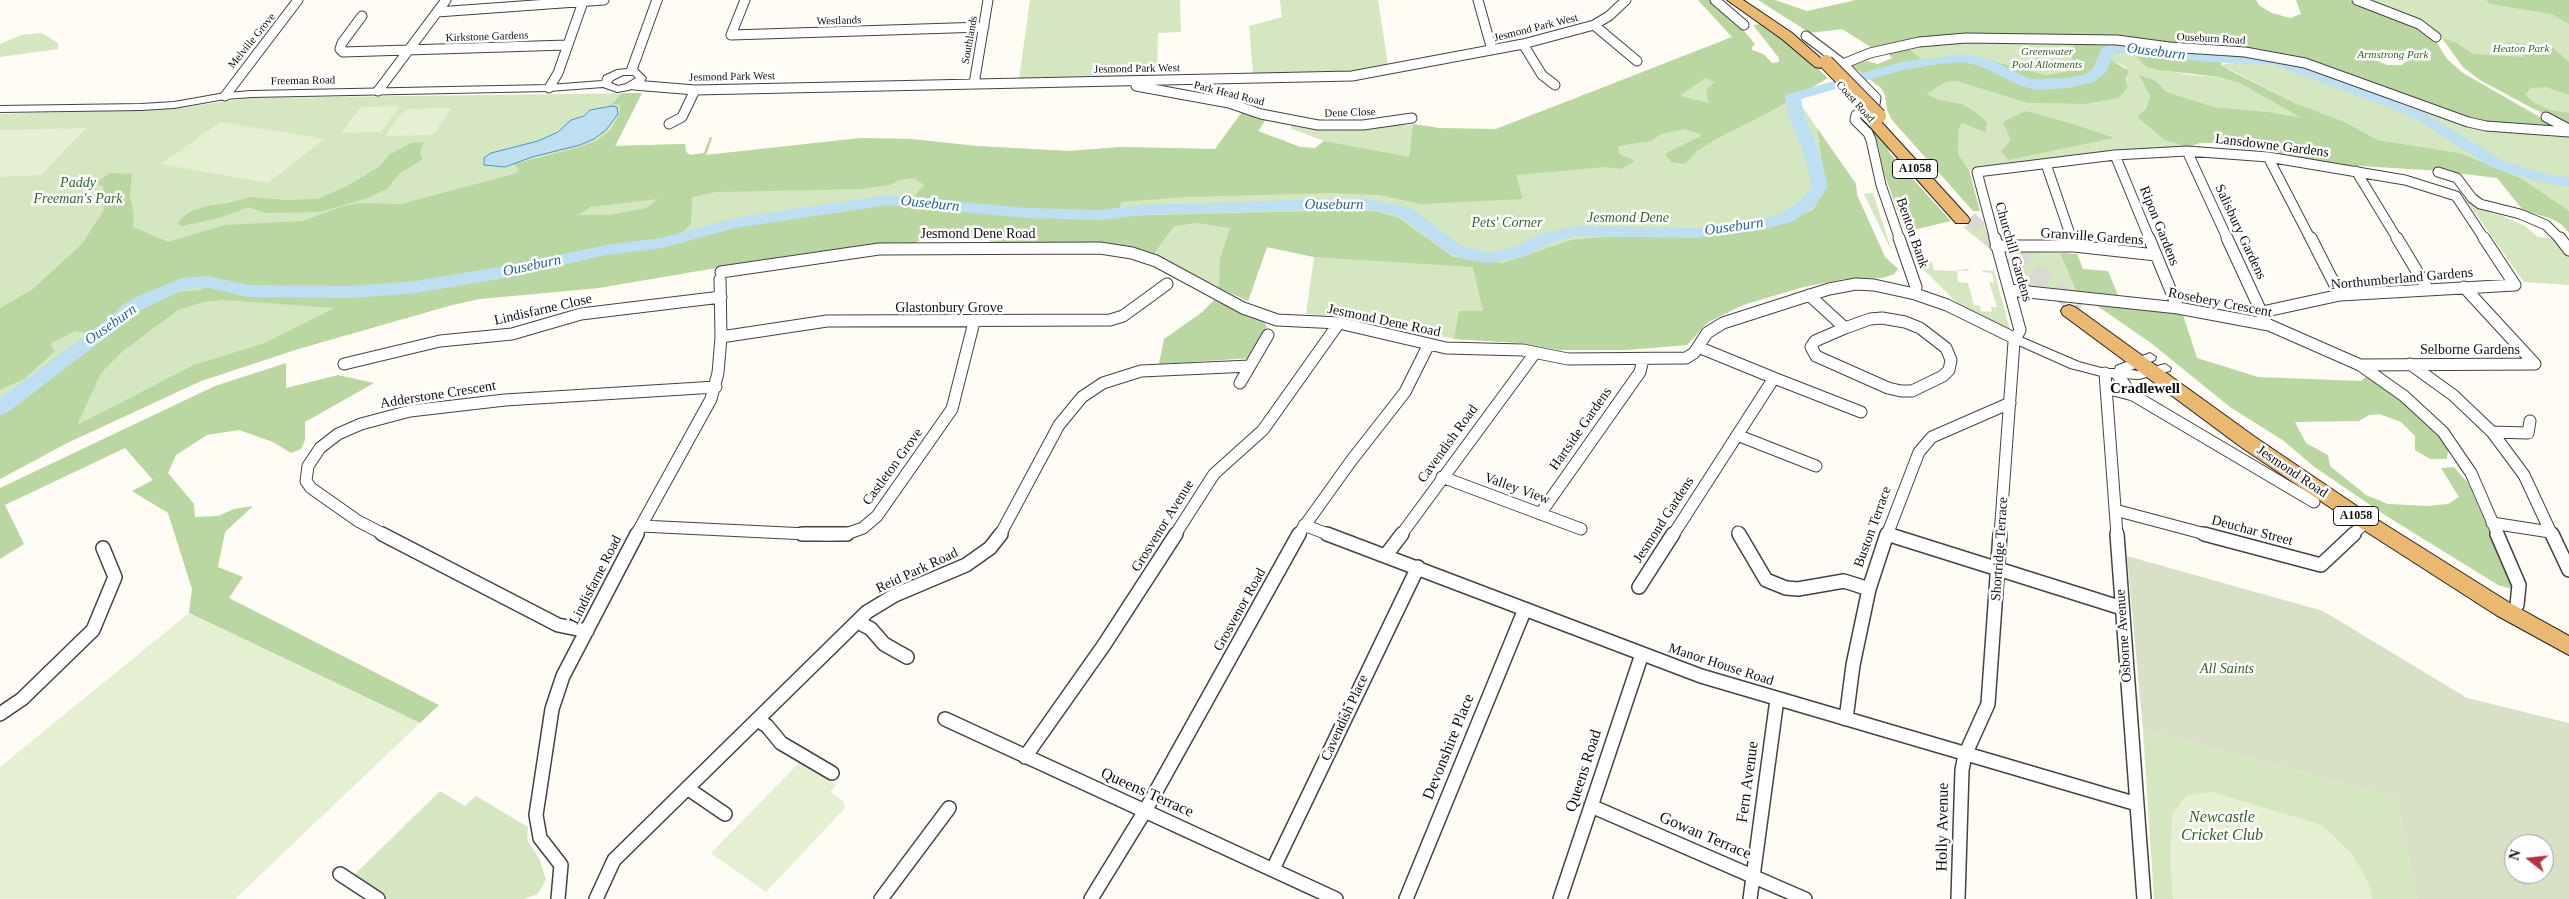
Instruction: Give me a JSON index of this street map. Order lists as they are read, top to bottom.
{
  "streets": {
    "highway": ["Coast Road", "A1058", "Jesmond Road"],
    "street": [
      "Westlands",
      "Jesmond Park West",
      "Kirkstone Gardens",
      "Ouseburn Road",
      "Southlands",
      "Melville Grove",
      "Freeman Road",
      "Park Head Road",
      "Dene Close",
      "Lansdowne Gardens",
      "Ripon Gardens",
      "Salisbury Gardens",
      "Benton Bank",
      "Jesmond Dene Road",
      "Granville Gardens",
      "Churchill Gardens",
      "Northumberland Gardens",
      "Rosebery Crescent",
      "Glastonbury Grove",
      "Lindisfarne Close",
      "Selborne Gardens",
      "Adderstone Crescent",
      "Hartside Gardens",
      "Cavendish Road",
      "Castleton Grove",
      "Valley View",
      "Jesmond Gardens",
      "Grosvenor Avenue",
      "Buston Terrace",
      "Deuchar Street",
      "Shortridge Terrace",
      "Reid Park Road",
      "Lindisfarne Road",
      "Grosvenor Road",
      "Osborne Avenue",
      "Manor House Road",
      "Cavendish Place",
      "Devonshire Place",
      "Queens Road",
      "Fern Avenue",
      "Queens Terrace",
      "Holly Avenue",
      "Gowan Terrace"
    ]
  },
  "crossings": [
    ["Westlands", "Southlands"],
    ["Jesmond Park West", "Southlands"],
    ["Jesmond Park West", "Freeman Road"],
    ["Jesmond Park West", "Park Head Road"],
    ["Ouseburn Road", "Benton Bank"],
    ["Melville Grove", "Freeman Road"],
    ["Park Head Road", "Dene Close"],
    ["Lansdowne Gardens", "Ripon Gardens"],
    ["Lansdowne Gardens", "Salisbury Gardens"],
    ["Lansdowne Gardens", "Churchill Gardens"],
    ["Lansdowne Gardens", "Northumberland Gardens"],
    ["A1058", "Jesmond Road"],
    ["Ripon Gardens", "Granville Gardens"],
    ["Ripon Gardens", "Rosebery Crescent"],
    ["Salisbury Gardens", "Northumberland Gardens"],
    ["Salisbury Gardens", "Rosebery Crescent"],
    ["Benton Bank", "Jesmond Dene Road"],
    ["Jesmond Dene Road", "Hartside Gardens"],
    ["Jesmond Dene Road", "Cavendish Road"],
    ["Jesmond Dene Road", "Grosvenor Avenue"],
    ["Jesmond Dene Road", "Lindisfarne Road"],
    ["Jesmond Dene Road", "Grosvenor Road"],
    ["Granville Gardens", "Churchill Gardens"],
    ["Churchill Gardens", "Rosebery Crescent"],
    ["Churchill Gardens", "Shortridge Terrace"],
    ["Northumberland Gardens", "Selborne Gardens"],
    ["Rosebery Crescent", "Selborne Gardens"],
    ["Rosebery Crescent", "Jesmond Road"],
    ["Glastonbury Grove", "Castleton Grove"],
    ["Glastonbury Grove", "Lindisfarne Road"],
    ["Lindisfarne Close", "Lindisfarne Road"],
    ["Adderstone Crescent", "Lindisfarne Road"],
    ["Hartside Gardens", "Valley View"],
    ["Cavendish Road", "Valley View"],
    ["Cavendish Road", "Manor House Road"],
    ["Castleton Grove", "Lindisfarne Road"],
    ["Jesmond Road", "Deuchar Street"],
    ["Jesmond Road", "Osborne Avenue"],
    ["Grosvenor Avenue", "Queens Terrace"],
    ["Buston Terrace", "Shortridge Terrace"],
    ["Buston Terrace", "Manor House Road"],
    ["Deuchar Street", "Osborne Avenue"],
    ["Shortridge Terrace", "Manor House Road"],
    ["Shortridge Terrace", "Holly Avenue"],
    ["Grosvenor Road", "Manor House Road"],
    ["Grosvenor Road", "Queens Terrace"],
    ["Osborne Avenue", "Manor House Road"],
    ["Manor House Road", "Cavendish Place"],
    ["Manor House Road", "Devonshire Place"],
    ["Manor House Road", "Queens Road"],
    ["Manor House Road", "Fern Avenue"],
    ["Manor House Road", "Holly Avenue"],
    ["Cavendish Place", "Queens Terrace"],
    ["Queens Road", "Gowan Terrace"],
    ["Fern Avenue", "Gowan Terrace"]
  ],
  "districts": ["Cradlewell"],
  "water": ["Ouseburn"],
  "parks": [
    "Heaton Park",
    "Greenwater Pool Allotments",
    "Armstrong Park",
    "Paddy Freeman's Park",
    "Jesmond Dene",
    "Pets' Corner",
    "All Saints",
    "Newcastle Cricket Club"
  ],
  "north": "left"
}
